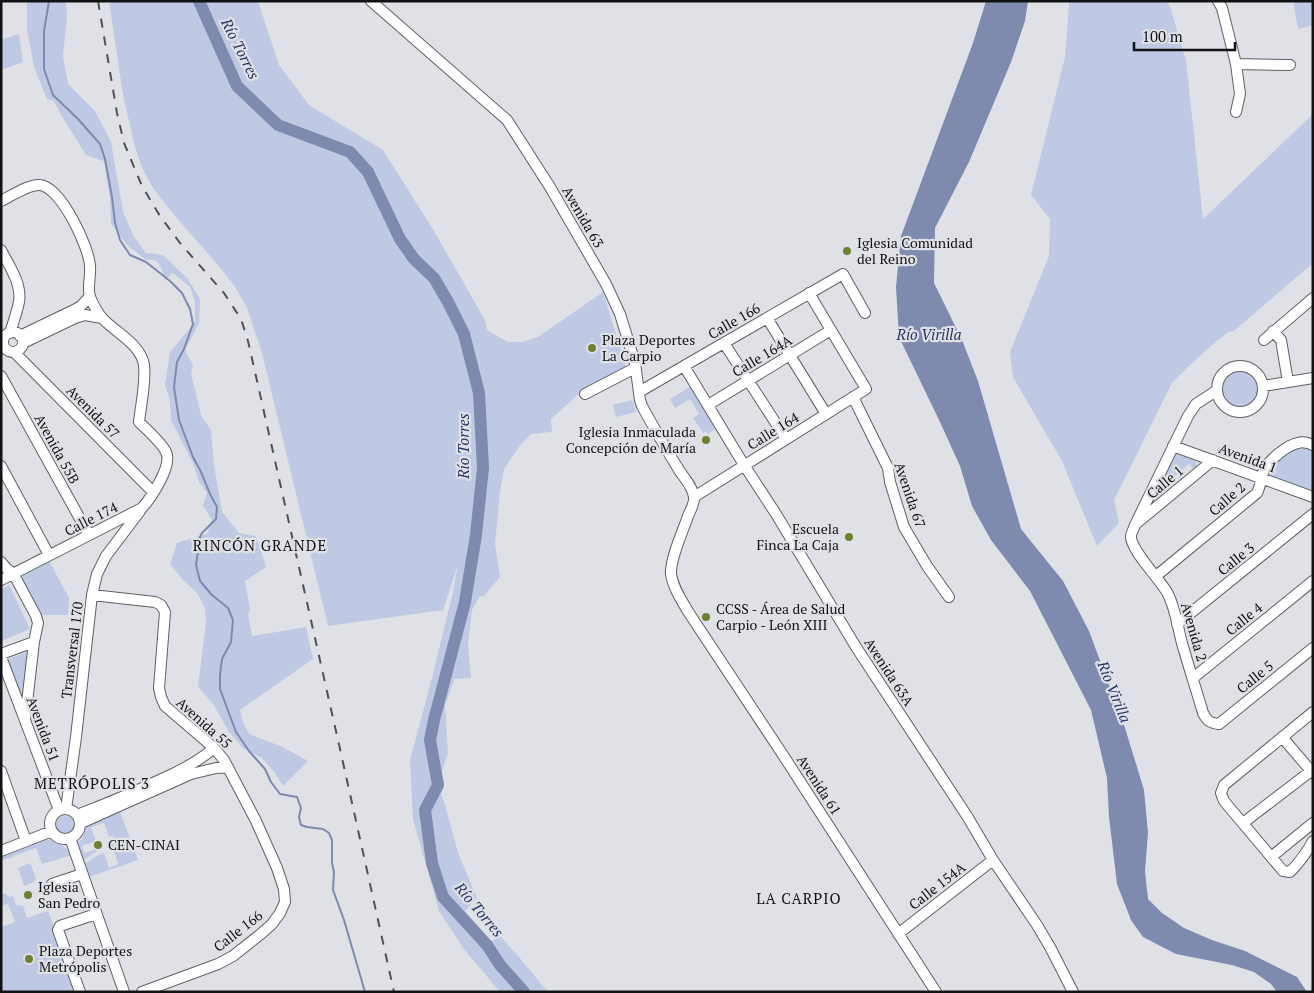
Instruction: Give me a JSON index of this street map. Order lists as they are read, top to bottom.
{
  "streets": {
    "street": [
      "Avenida 63",
      "Calle 166",
      "Calle 164A",
      "Avenida 57",
      "Calle 164",
      "Avenida 55B",
      "Avenida 1",
      "Calle 1",
      "Avenida 67",
      "Calle 2",
      "Calle 174",
      "Calle 3",
      "Calle 4",
      "Avenida 2",
      "Transversal 170",
      "Avenida 63A",
      "Calle 5",
      "Avenida 55",
      "Avenida 51",
      "Avenida 61",
      "Calle 154A"
    ]
  },
  "crossings": [
    ["Avenida 63", "Calle 166"],
    ["Avenida 63", "Calle 164"],
    ["Avenida 63", "Avenida 61"],
    ["Calle 166", "Avenida 63A"],
    ["Calle 166", "Avenida 55"],
    ["Calle 164A", "Calle 164"],
    ["Calle 164A", "Avenida 63A"],
    ["Avenida 57", "Calle 174"],
    ["Calle 164", "Avenida 67"],
    ["Calle 164", "Avenida 63A"],
    ["Calle 164", "Avenida 61"],
    ["Avenida 55B", "Calle 174"],
    ["Avenida 1", "Calle 1"],
    ["Avenida 1", "Calle 2"],
    ["Calle 1", "Avenida 2"],
    ["Calle 2", "Avenida 2"],
    ["Calle 174", "Transversal 170"],
    ["Calle 3", "Avenida 2"],
    ["Calle 4", "Avenida 2"],
    ["Avenida 2", "Calle 5"],
    ["Transversal 170", "Avenida 55"],
    ["Transversal 170", "Avenida 51"],
    ["Avenida 63A", "Calle 154A"],
    ["Avenida 61", "Calle 154A"]
  ],
  "districts": ["RINCÓN GRANDE", "METRÓPOLIS 3", "LA CARPIO"],
  "water": ["Río Torres", "Río Virilla"],
  "places": [
    "Iglesia Comunidad del Reino",
    "Plaza Deportes La Carpio",
    "Iglesia Inmaculada Concepción de María",
    "Escuela Finca La Caja",
    "CCSS - Área de Salud Carpio - León XIII",
    "CEN-CINAI",
    "Iglesia San Pedro",
    "Plaza Deportes Metrópolis"
  ],
  "scale_bar": "100 m"
}
